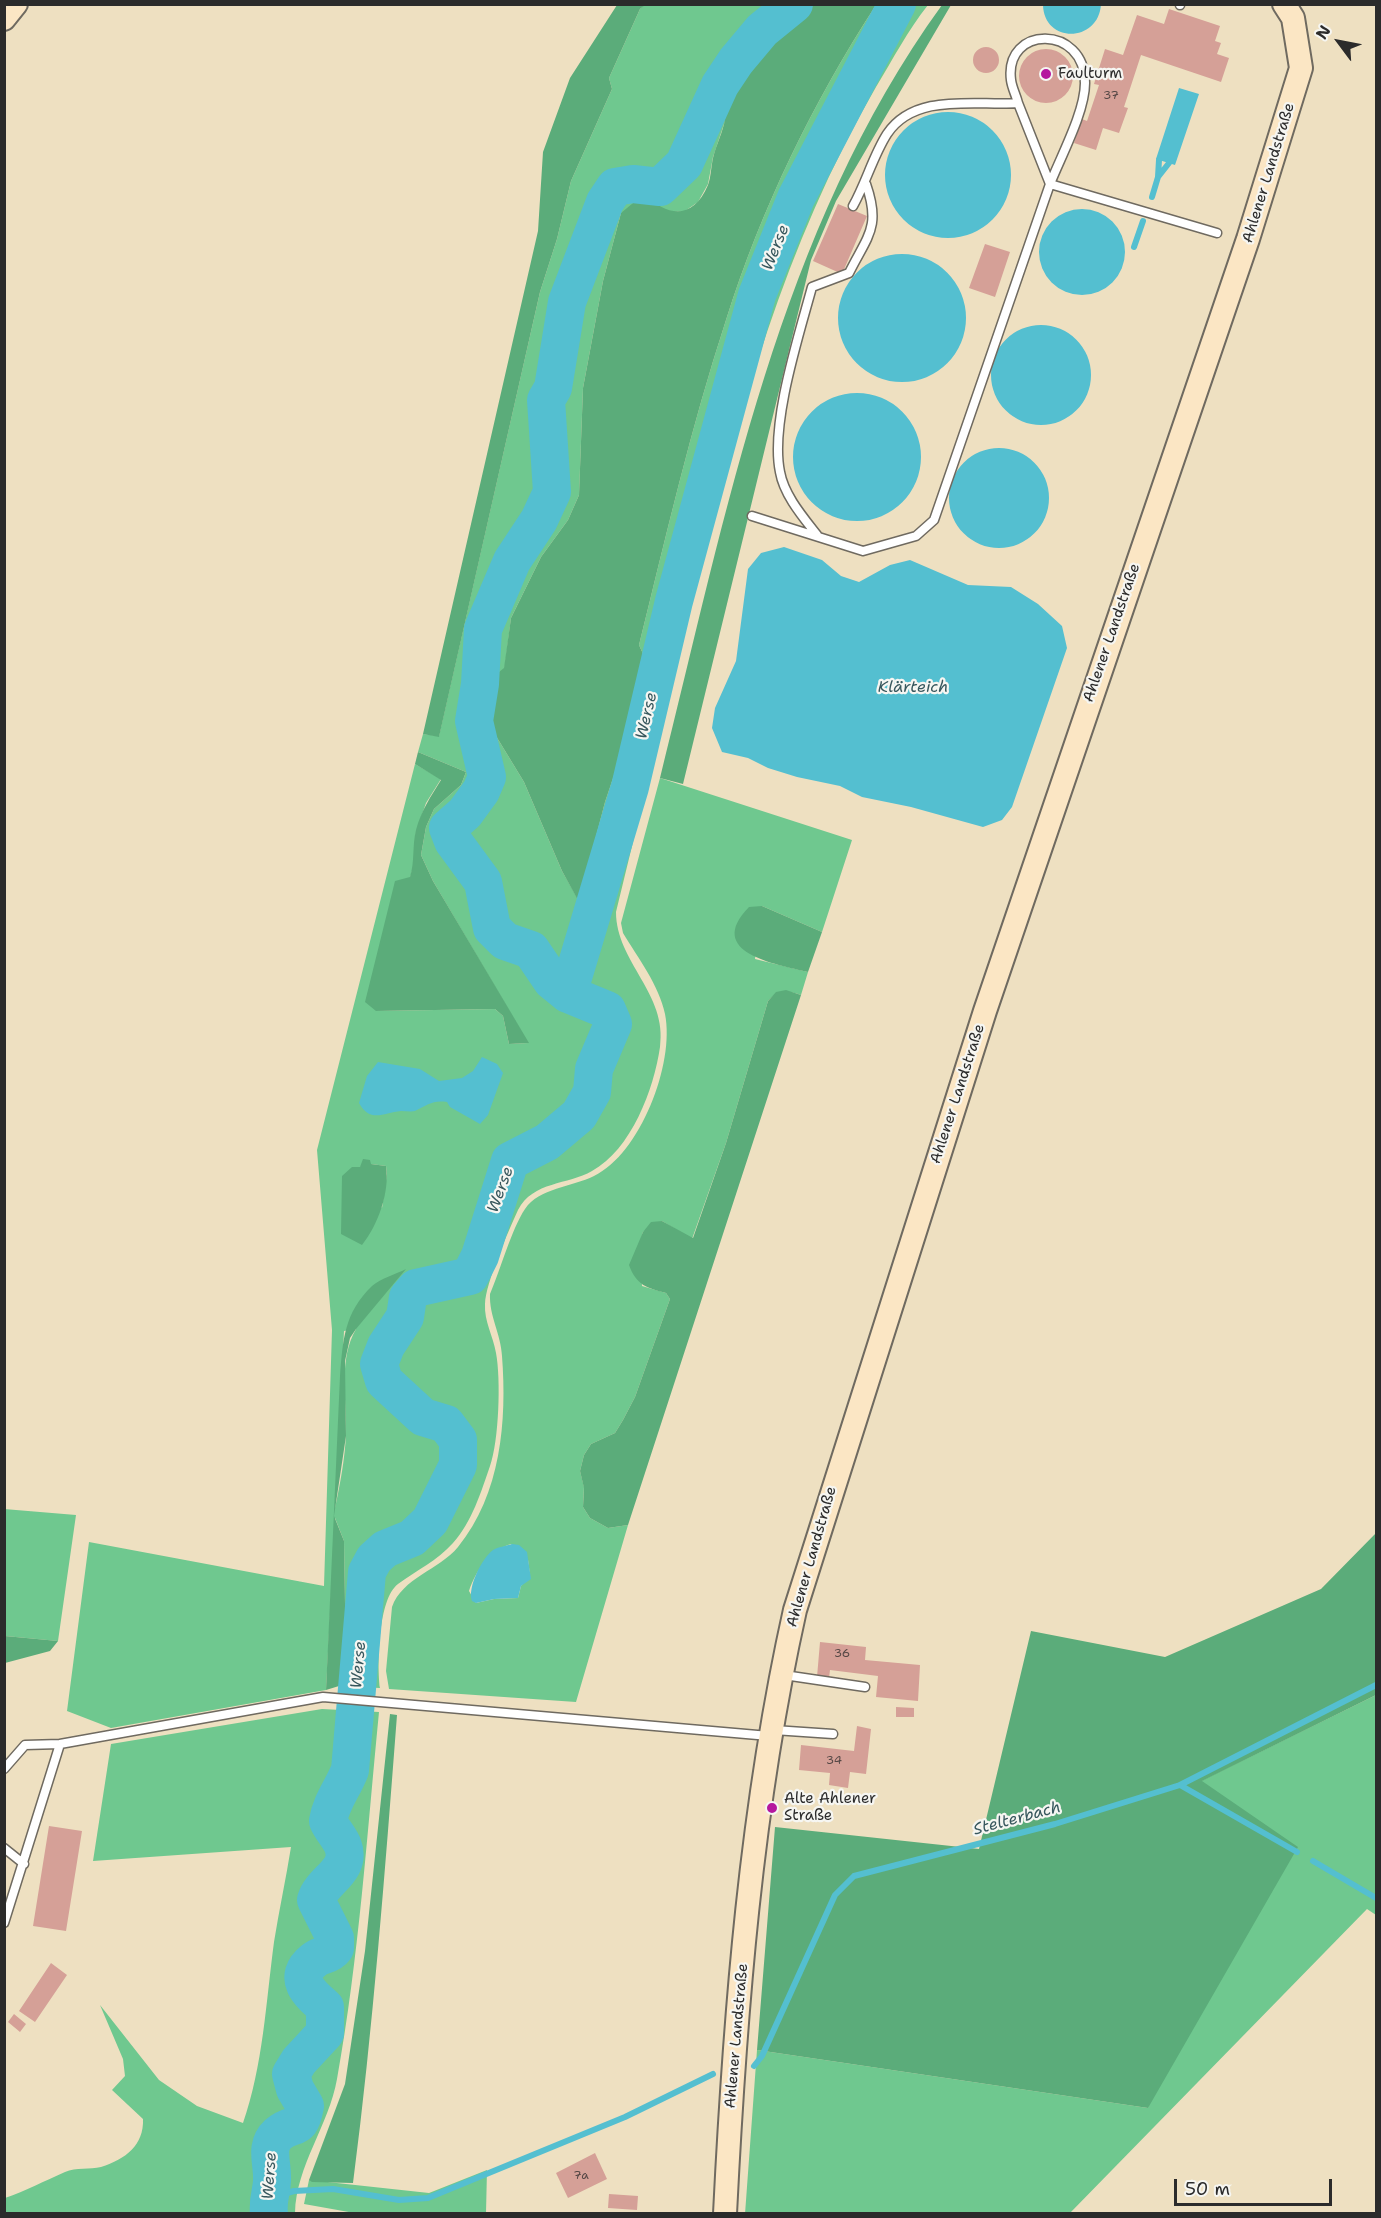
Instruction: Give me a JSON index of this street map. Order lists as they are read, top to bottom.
{
  "streets": {
    "street": ["Ahlener Landstraße"]
  },
  "water": ["Werse", "Klärteich", "Stelterbach"],
  "places": ["Faulturm", "Alte Ahlener Straße"],
  "house_numbers": [
    "37",
    "36",
    "34",
    "7a"
  ],
  "scale_bar": "50 m",
  "north": "top left"
}
